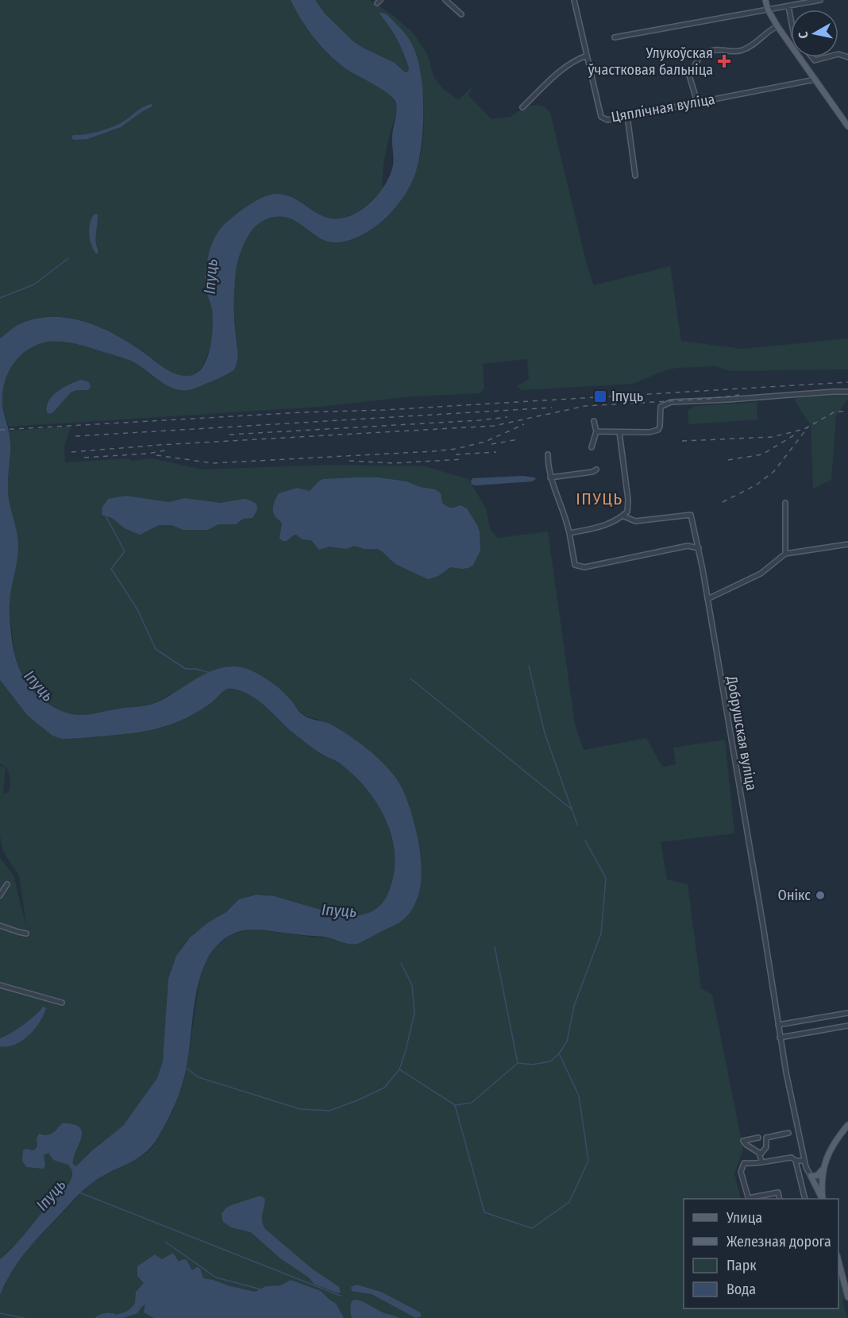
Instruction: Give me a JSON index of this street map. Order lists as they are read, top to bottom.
{
  "streets": {
    "street": ["Цяплічная вуліца", "Добрушская вуліца"]
  },
  "districts": ["ІПУЦЬ"],
  "water": ["Іпуць"],
  "places": {
    "health": ["Улукоўская ўчастковая бальніца"],
    "transit": ["Іпуць"],
    "other": ["Онікс"]
  },
  "legend": [
    "Улица",
    "Железная дорога",
    "Парк",
    "Вода"
  ],
  "north": "left"
}
